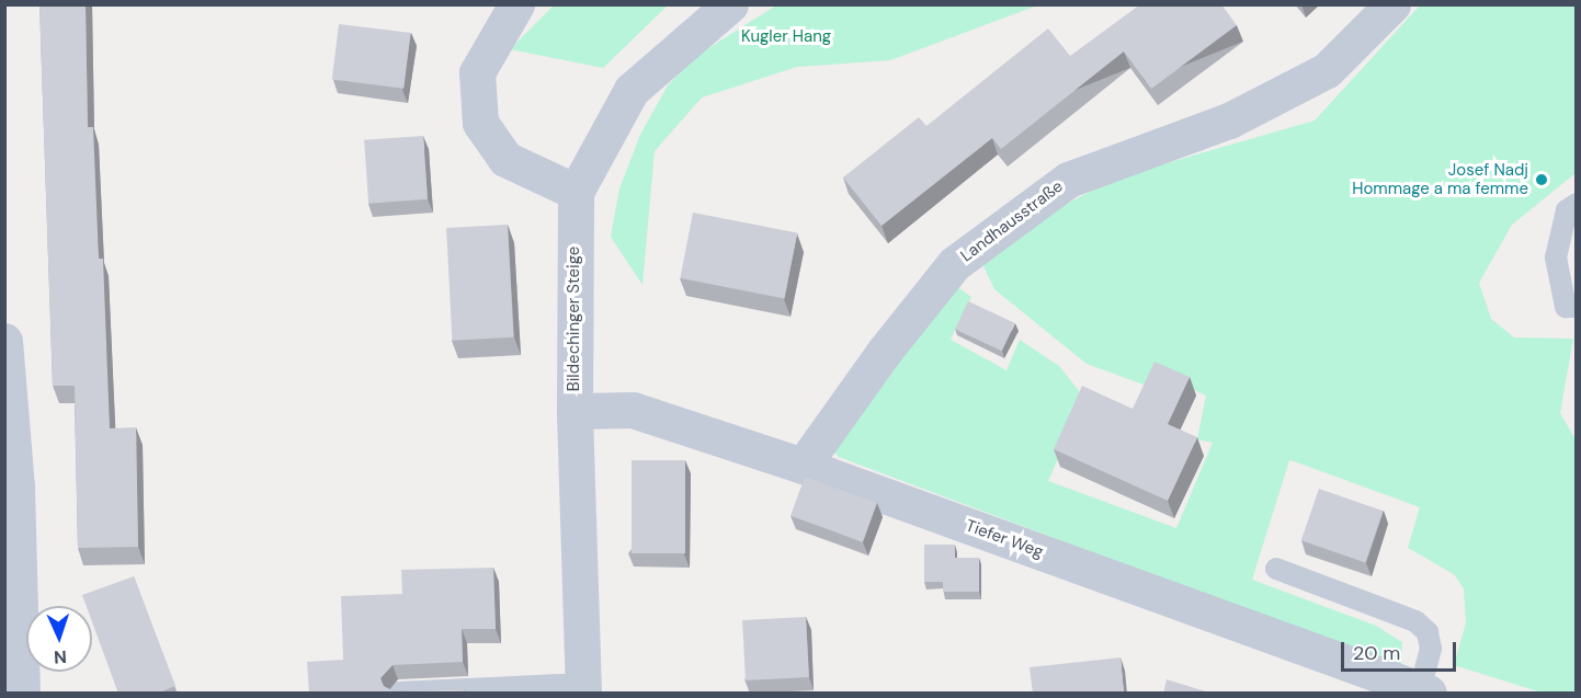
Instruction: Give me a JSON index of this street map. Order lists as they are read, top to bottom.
{
  "streets": {
    "street": ["Landhausstraße", "Bildechinger Steige", "Tiefer Weg"]
  },
  "crossings": [
    ["Landhausstraße", "Tiefer Weg"],
    ["Bildechinger Steige", "Tiefer Weg"]
  ],
  "parks": ["Kugler Hang"],
  "places": ["Josef Nadj Hommage a ma femme"],
  "scale_bar": "20 m",
  "north": "bottom"
}
